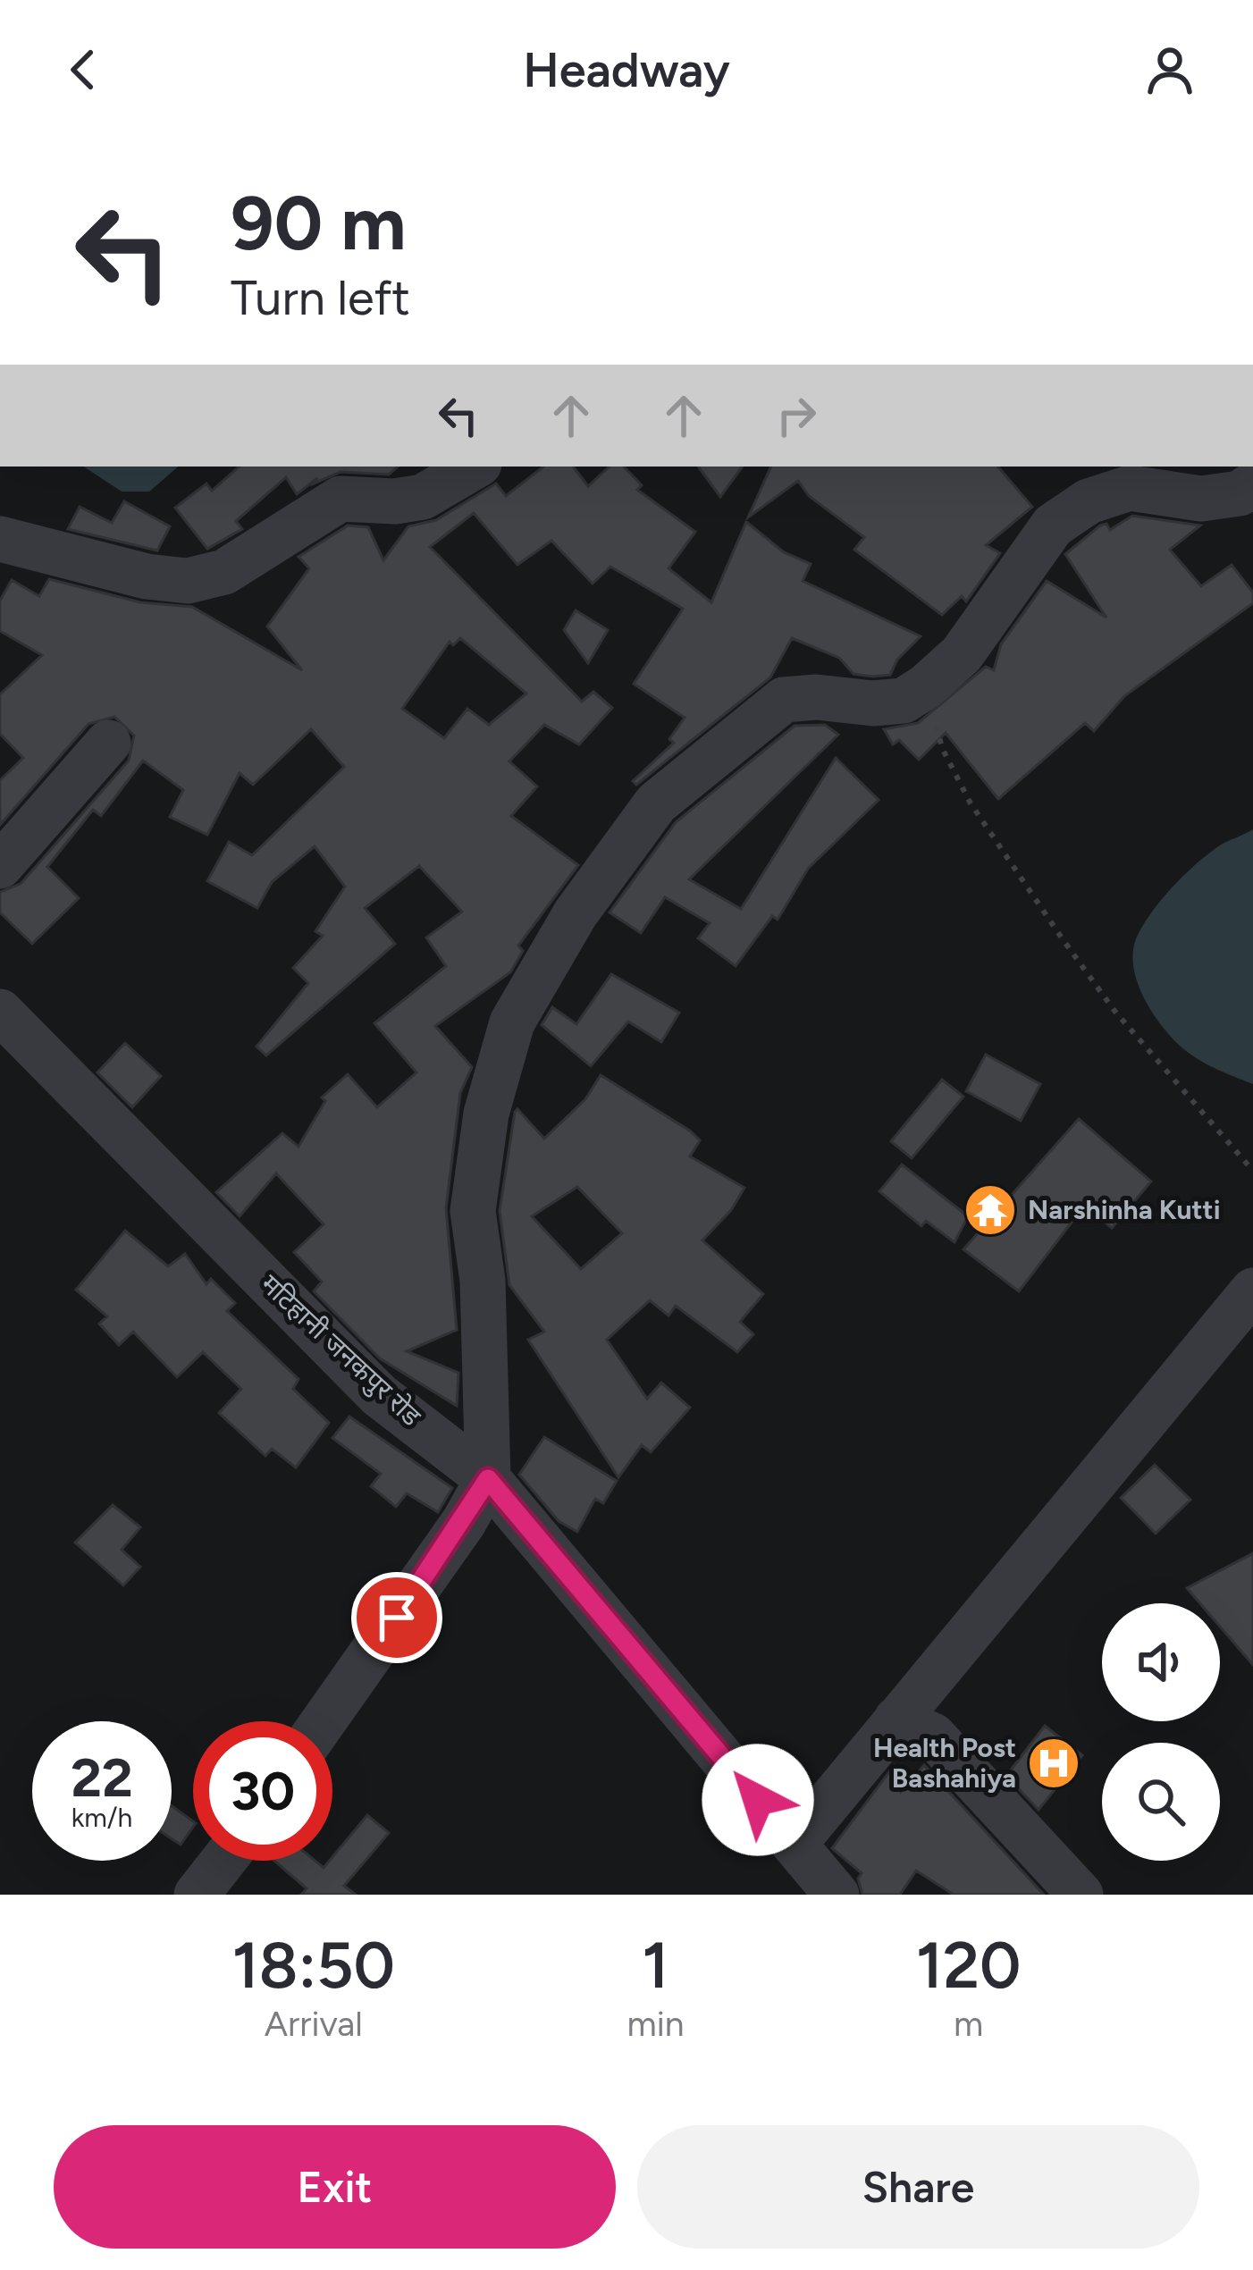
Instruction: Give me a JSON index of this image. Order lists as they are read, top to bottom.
{
  "streets": {
    "street": ["मटिहानी जनकपुर रोड"]
  },
  "places": {
    "temple": ["Narshinha Kutti"],
    "hospital": ["Health Post Bashahiya"]
  },
  "page": {
    "header": "Headway",
    "turn": ["90 m", "Turn left"],
    "speed": "22 km/h",
    "limit": "30",
    "eta": [
      "18:50",
      "Arrival",
      "1",
      "min",
      "120",
      "m"
    ],
    "buttons": ["Exit", "Share"]
  }
}
